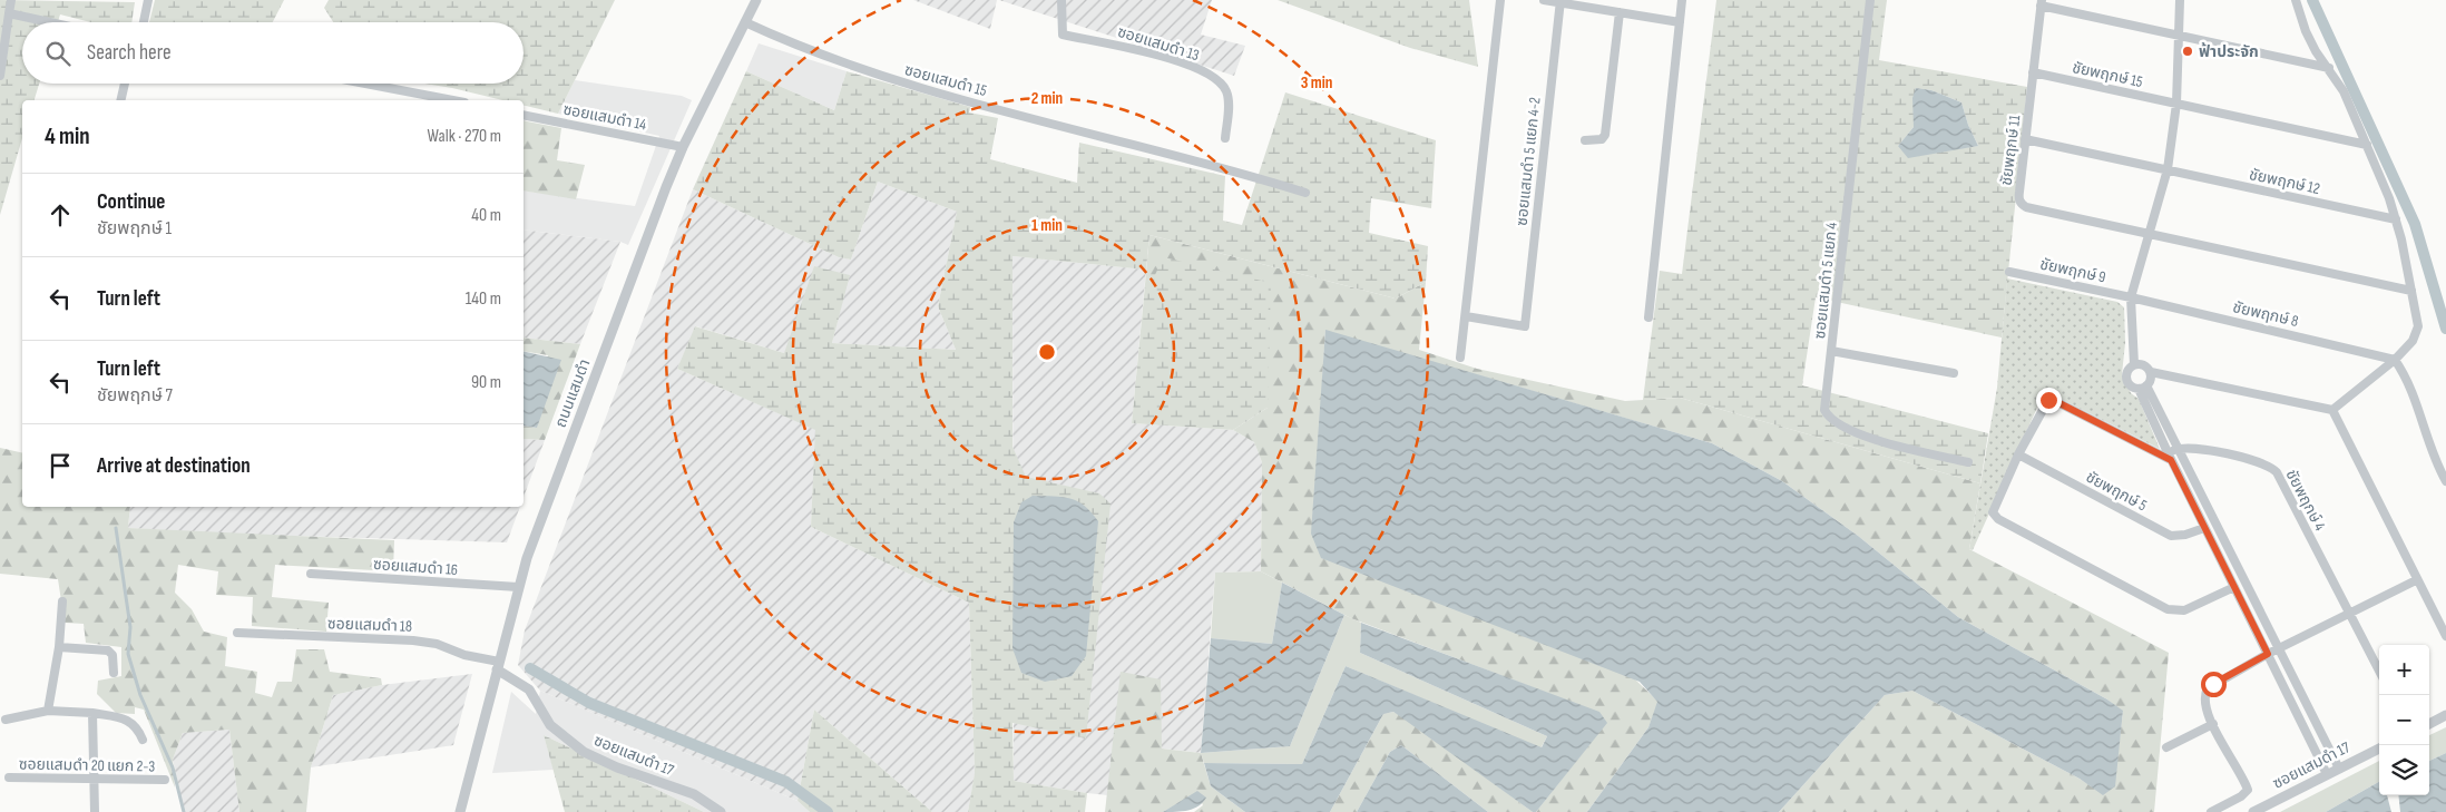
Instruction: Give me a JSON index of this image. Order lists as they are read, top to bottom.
{
  "streets": {
    "street": [
      "ซอยแสมดำ 13",
      "ชัยพฤกษ์ 15",
      "ซอยแสมดำ 15",
      "ซอยแสมดำ 14",
      "ชัยพฤกษ์ 11",
      "ซอยแสมดำ 5 แยก 4-2",
      "ชัยพฤกษ์ 12",
      "ชัยพฤกษ์ 9",
      "ซอยแสมดำ 5 แยก 4",
      "ชัยพฤกษ์ 8",
      "ถนนแสมดำ",
      "ชัยพฤกษ์ 5",
      "ชัยพฤกษ์ 4",
      "ซอยแสมดำ 16",
      "ซอยแสมดำ 18",
      "ซอยแสมดำ 17",
      "ซอยแสมดำ 20 แยก 2-3"
    ]
  },
  "crossings": [
    ["ชัยพฤกษ์ 15", "ชัยพฤกษ์ 11"],
    ["ซอยแสมดำ 15", "ถนนแสมดำ"],
    ["ซอยแสมดำ 14", "ถนนแสมดำ"],
    ["ชัยพฤกษ์ 11", "ชัยพฤกษ์ 12"],
    ["ชัยพฤกษ์ 9", "ชัยพฤกษ์ 8"],
    ["ถนนแสมดำ", "ซอยแสมดำ 16"],
    ["ถนนแสมดำ", "ซอยแสมดำ 18"],
    ["ถนนแสมดำ", "ซอยแสมดำ 17"],
    ["ซอยแสมดำ 18", "ซอยแสมดำ 17"]
  ],
  "places": ["ฟ้าประจัก"],
  "page": {
    "search": "Search here",
    "heading": ["4 min", "Walk · 270 m"],
    "list": [
      ["Continue", "ชัยพฤกษ์ 1", "40 m"],
      ["Turn left", "140 m"],
      ["Turn left", "ชัยพฤกษ์ 7", "90 m"],
      "Arrive at destination"
    ],
    "map_buttons": ["+", "−"]
  },
  "rings": ["3 min", "2 min", "1 min"]
}
